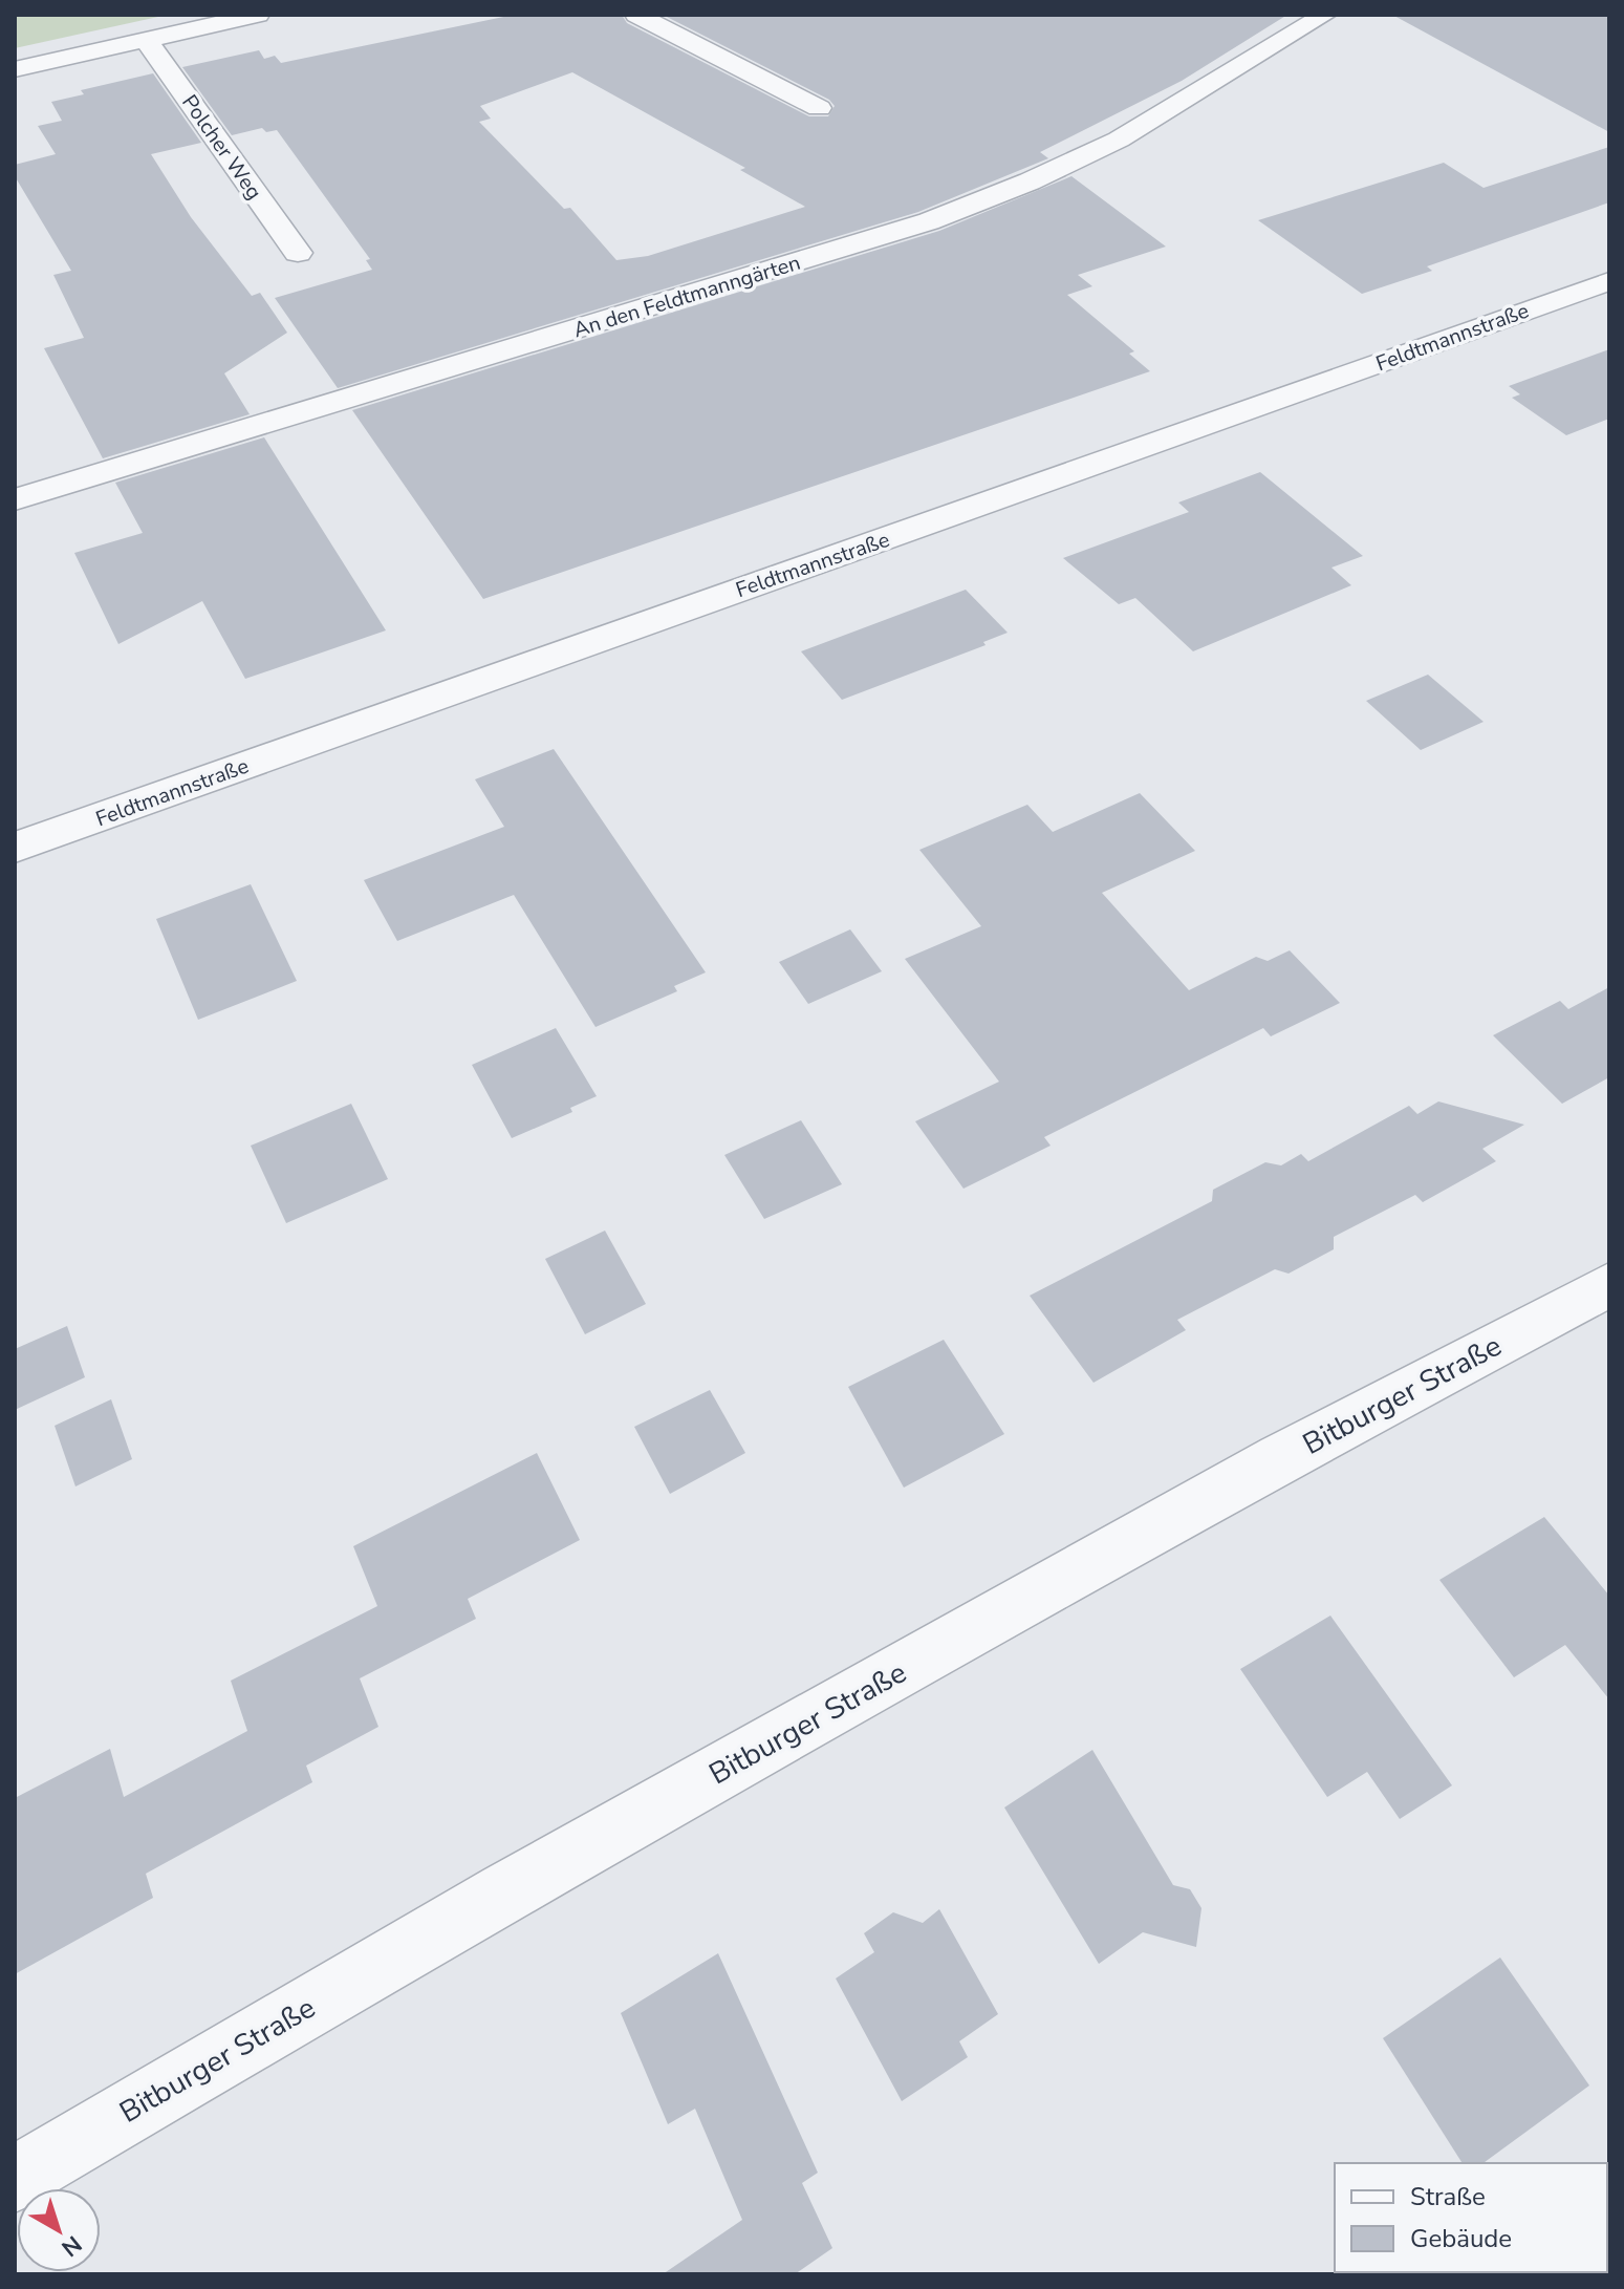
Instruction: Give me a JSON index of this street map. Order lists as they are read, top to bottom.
{
  "streets": {
    "street": [
      "Polcher Weg",
      "An den Feldtmanngärten",
      "Feldtmannstraße",
      "Bitburger Straße"
    ]
  },
  "legend": ["Straße", "Gebäude"],
  "north": "bottom right"
}
